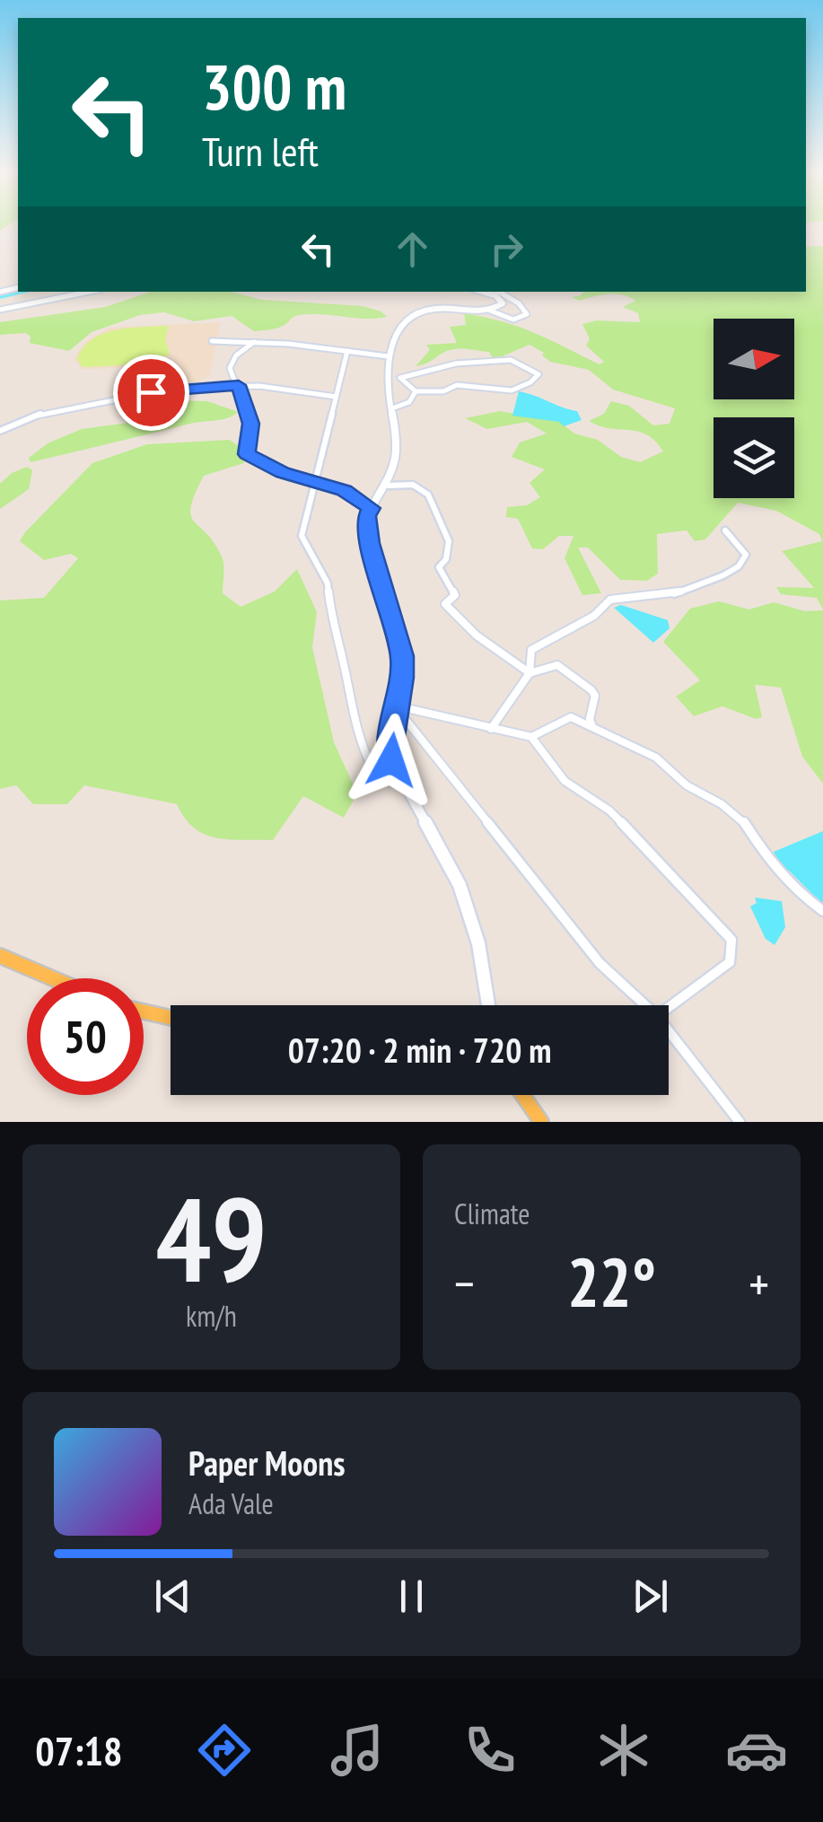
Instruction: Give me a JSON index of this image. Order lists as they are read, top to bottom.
{
  "north": "right",
  "page": {
    "turn": ["300 m", "Turn left"],
    "limit": "50",
    "trip": "07:20 · 2 min · 720 m",
    "tile": [
      ["49", "km/h"],
      "Climate"
    ],
    "heat": ["−", "22°", "+"],
    "song": ["Paper Moons", "Ada Vale"],
    "tabs": "07:18"
  }
}
